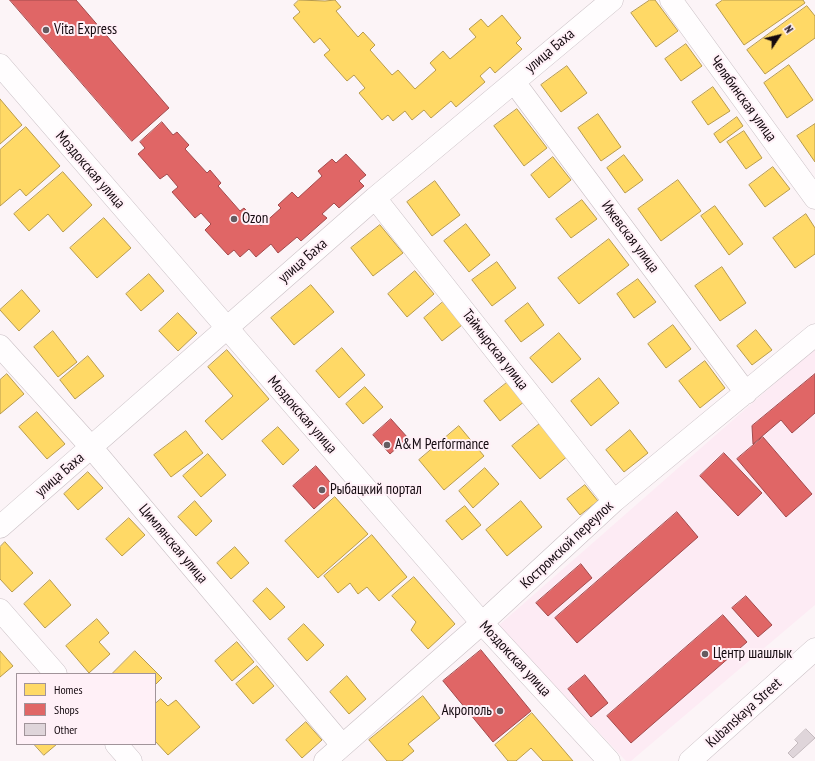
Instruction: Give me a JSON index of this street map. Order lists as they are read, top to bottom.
{
  "streets": {
    "street": [
      "улица Баха",
      "Челябинская улица",
      "Моздокская улица",
      "Ижевская улица",
      "Таймырская улица",
      "Цимлянская улица",
      "Костромской переулок",
      "Kubanskaya Street"
    ]
  },
  "crossings": [
    ["улица Баха", "Моздокская улица"],
    ["улица Баха", "Ижевская улица"],
    ["улица Баха", "Таймырская улица"],
    ["улица Баха", "Цимлянская улица"],
    ["Моздокская улица", "Костромской переулок"],
    ["Ижевская улица", "Костромской переулок"],
    ["Таймырская улица", "Костромской переулок"],
    ["Цимлянская улица", "Костромской переулок"]
  ],
  "places": [
    "Vita Express",
    "Ozon",
    "A&M Performance",
    "Рыбацкий портал",
    "Центр шашлык",
    "Акрополь"
  ],
  "legend": ["Homes", "Shops", "Other"],
  "north": "top right"
}
